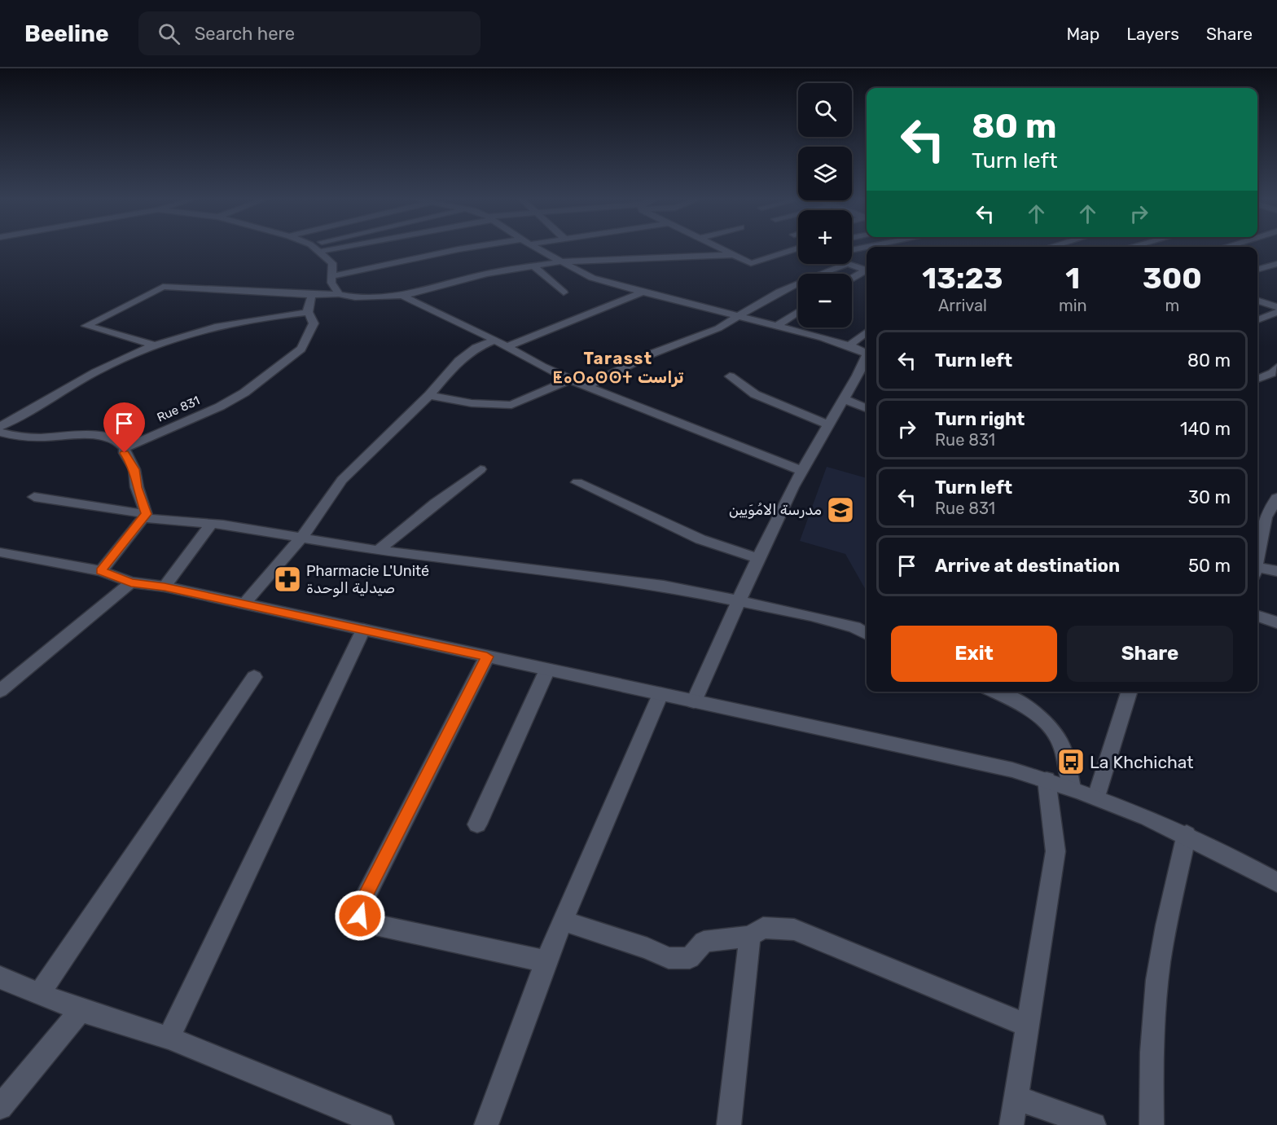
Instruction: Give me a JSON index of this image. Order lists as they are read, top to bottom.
{
  "streets": {
    "street": ["Rue 831"]
  },
  "districts": ["Tarasst ⵟⴰⵔⴰⵙⵙⵜ تراست"],
  "places": {
    "school or university": ["مدرسة الامُوَيين"],
    "pharmacy": ["Pharmacie L'Unité صيدلية الوحدة"],
    "bus stop": ["La Khchichat"]
  },
  "page": {
    "header": "Beeline",
    "search": "Search here",
    "nav": ["Map", "Layers", "Share"],
    "map_buttons": ["+", "−"],
    "turn": ["80 m", "Turn left"],
    "eta": [
      "13:23",
      "Arrival",
      "1",
      "min",
      "300",
      "m"
    ],
    "list": [
      {
        "name": "Turn left",
        "value": "80 m"
      },
      {
        "name": "Turn right",
        "note": "Rue 831",
        "value": "140 m"
      },
      {
        "name": "Turn left",
        "note": "Rue 831",
        "value": "30 m"
      },
      {
        "name": "Arrive at destination",
        "value": "50 m"
      }
    ],
    "buttons": ["Exit", "Share"]
  }
}
